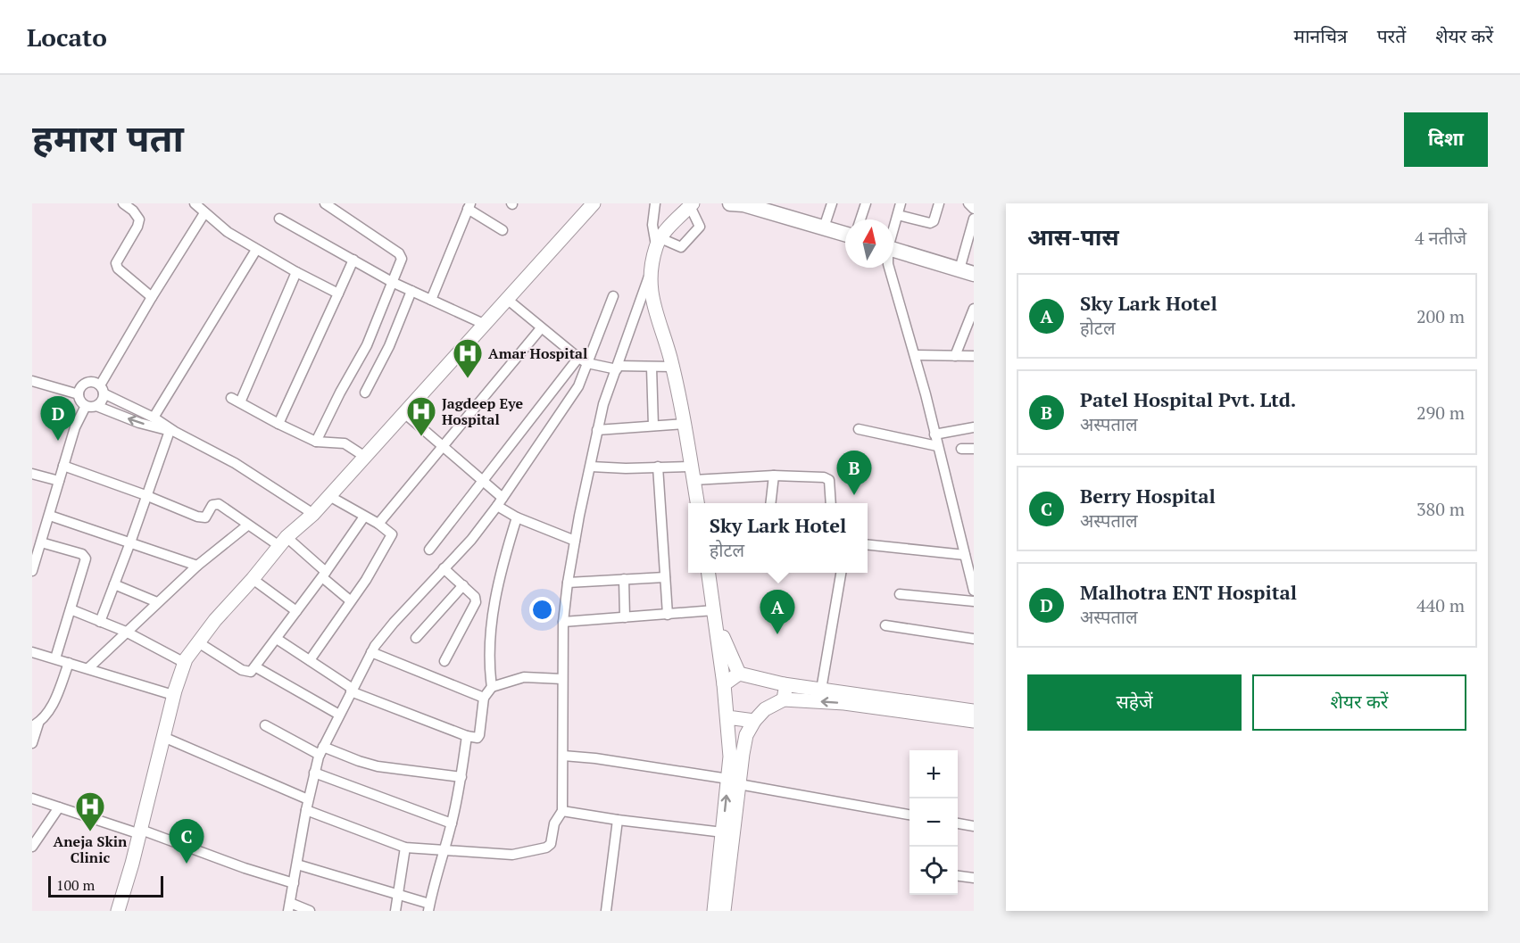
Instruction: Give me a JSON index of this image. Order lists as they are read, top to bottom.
{
  "places": {
    "hospital": ["Amar Hospital", "Jagdeep Eye Hospital", "Aneja Skin Clinic"]
  },
  "scale_bar": "100 m",
  "north": "top",
  "page": {
    "header": "Locato",
    "nav": ["मानचित्र", "परतें", "शेयर करें"],
    "title": "हमारा पता",
    "buttons": [
      "दिशा",
      ["सहेजें", "शेयर करें"]
    ],
    "heading": ["आस-पास", "4 नतीजे"],
    "list": [
      {
        "mark": "A",
        "name": "Sky Lark Hotel",
        "note": "होटल",
        "value": "200 m"
      },
      {
        "mark": "B",
        "name": "Patel Hospital Pvt. Ltd.",
        "note": "अस्पताल",
        "value": "290 m"
      },
      {
        "mark": "C",
        "name": "Berry Hospital",
        "note": "अस्पताल",
        "value": "380 m"
      },
      {
        "mark": "D",
        "name": "Malhotra ENT Hospital",
        "note": "अस्पताल",
        "value": "440 m"
      }
    ],
    "pins": [
      "D",
      "B",
      "A",
      "C"
    ],
    "popup": ["Sky Lark Hotel", "होटल"],
    "map_buttons": ["+", "−"],
    "scale": "100 m"
  }
}
